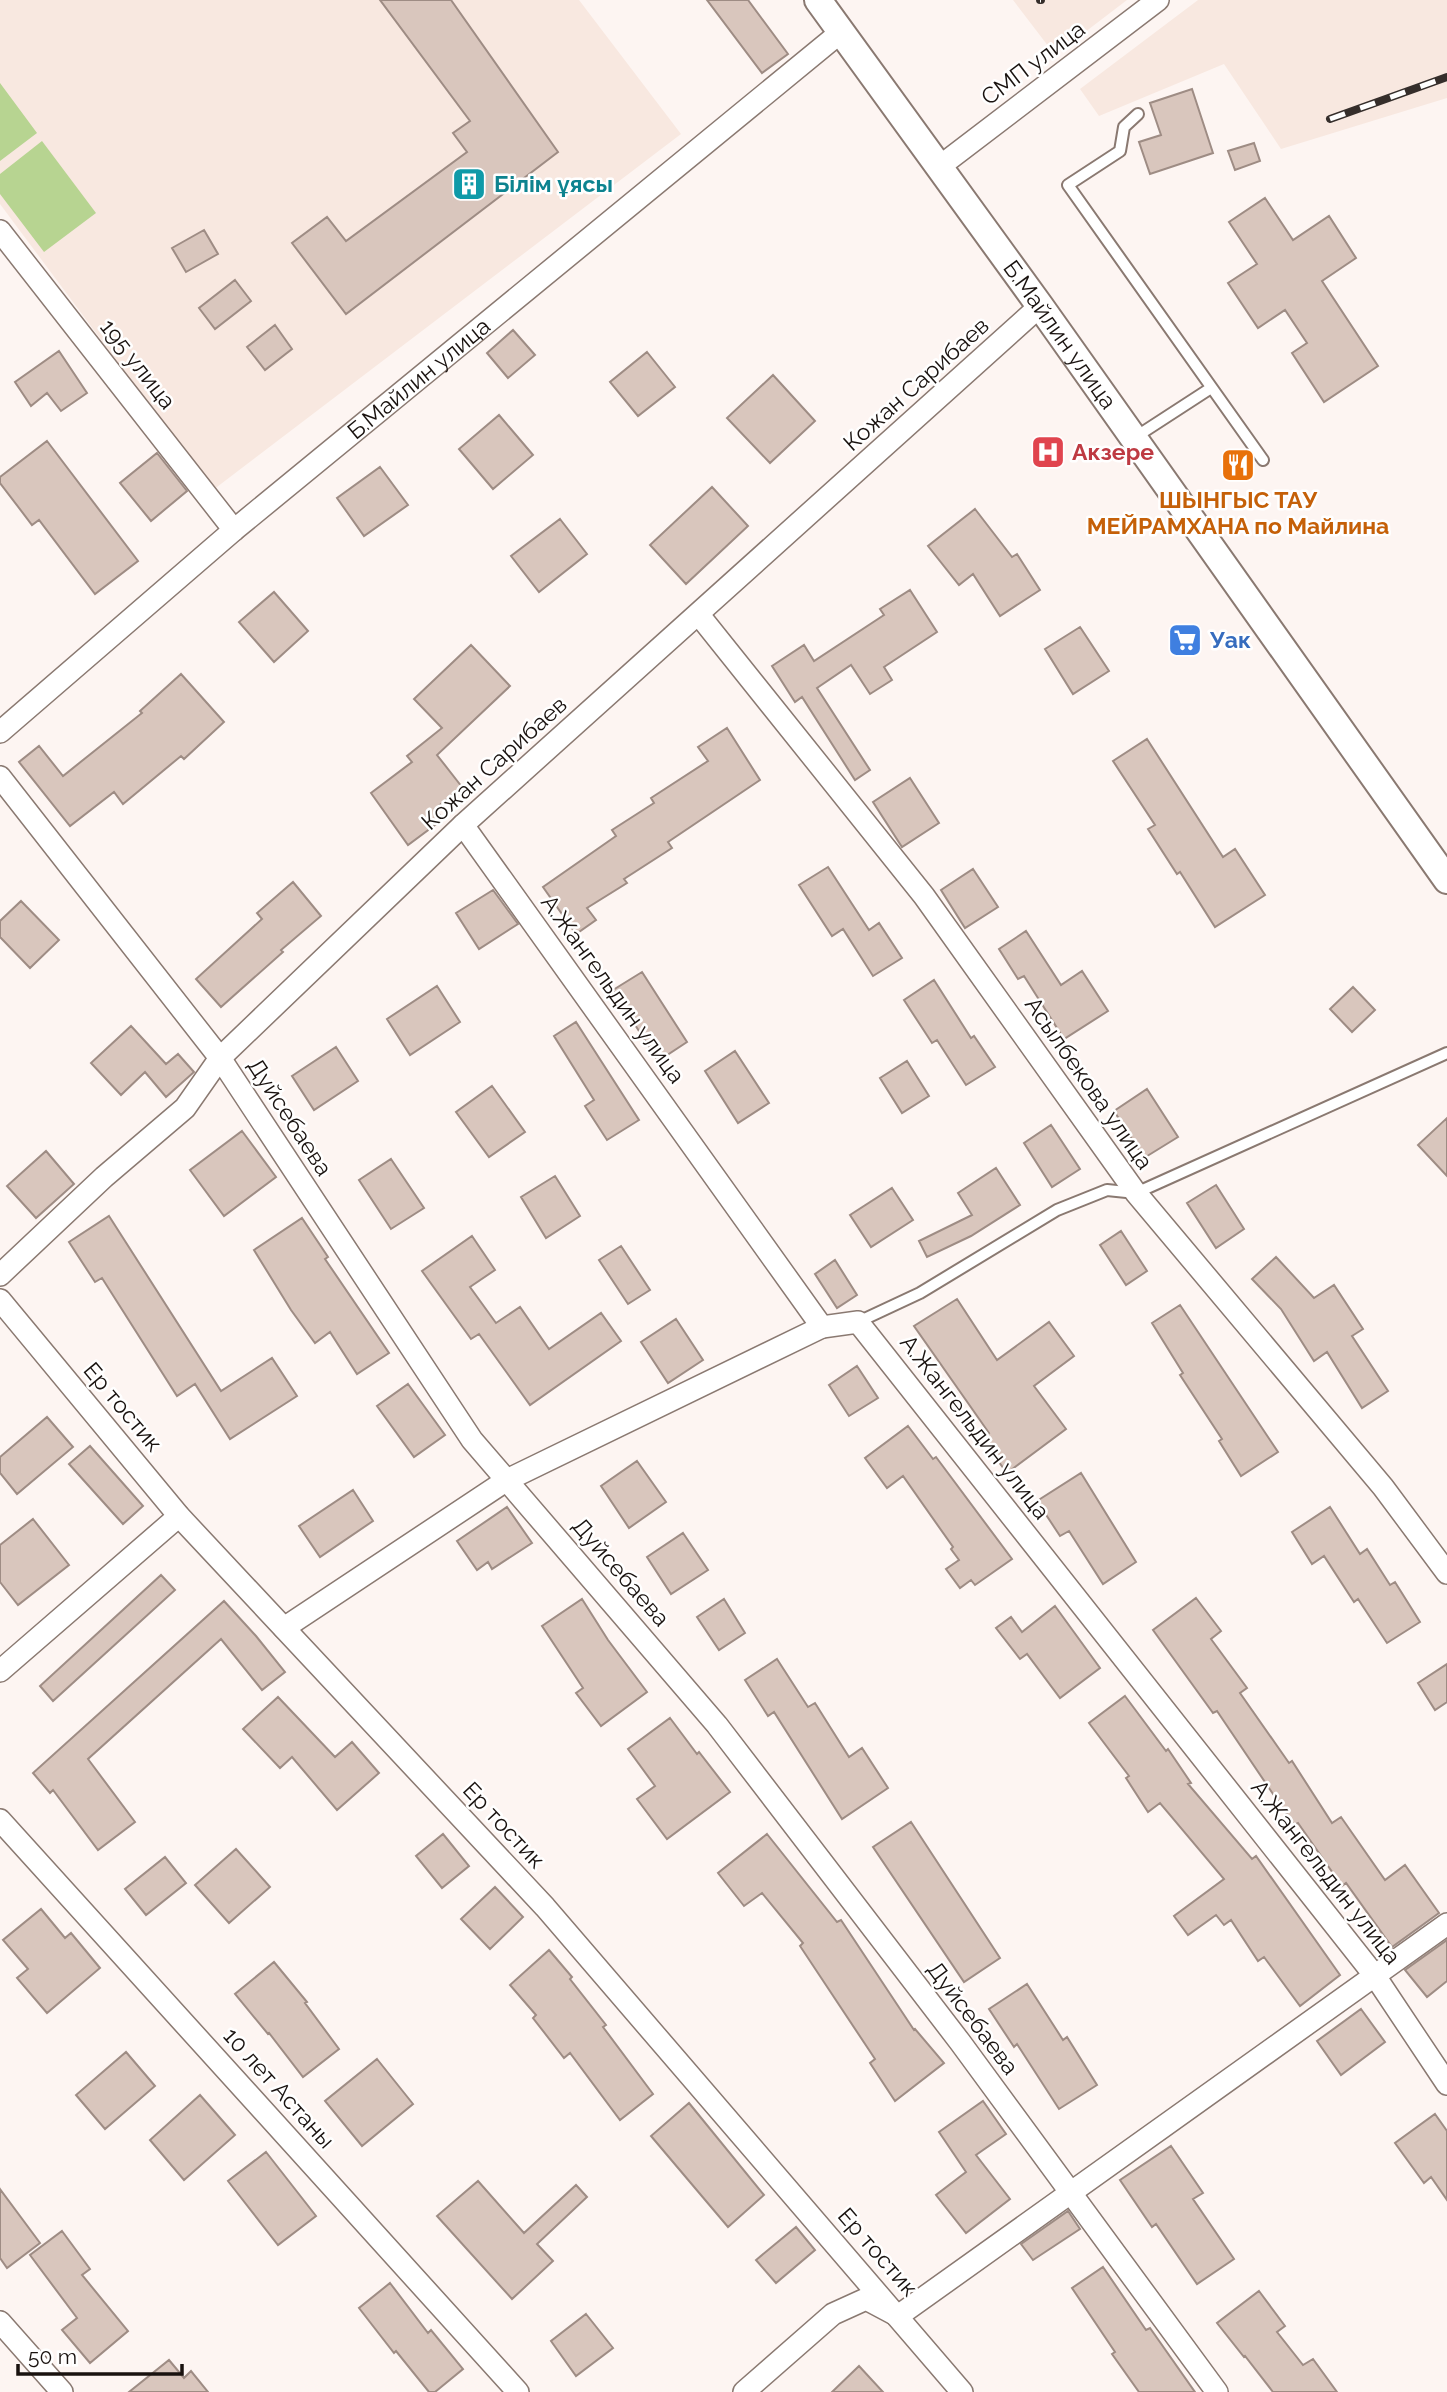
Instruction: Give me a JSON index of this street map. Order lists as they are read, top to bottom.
{
  "streets": {
    "street": [
      "СМП улица",
      "Б.Майлин улица",
      "195 улица",
      "Кожан Сарибаев",
      "А.Жангельдин улица",
      "Асылбекова улица",
      "Дуйсебаева",
      "Ер тостик",
      "10 лет Астаны"
    ]
  },
  "crossings": [
    ["СМП улица", "Б.Майлин улица"],
    ["Б.Майлин улица", "195 улица"],
    ["Б.Майлин улица", "Кожан Сарибаев"],
    ["Кожан Сарибаев", "А.Жангельдин улица"],
    ["Кожан Сарибаев", "Асылбекова улица"],
    ["Кожан Сарибаев", "Дуйсебаева"]
  ],
  "places": {
    "building": ["Білім ұясы"],
    "hospital": ["Акзере"],
    "restaurant": ["ШЫНГЫС ТАУ МЕЙРАМХАНА по Майлина"],
    "supermarket": ["Уак"]
  },
  "scale_bar": "50 m"
}
